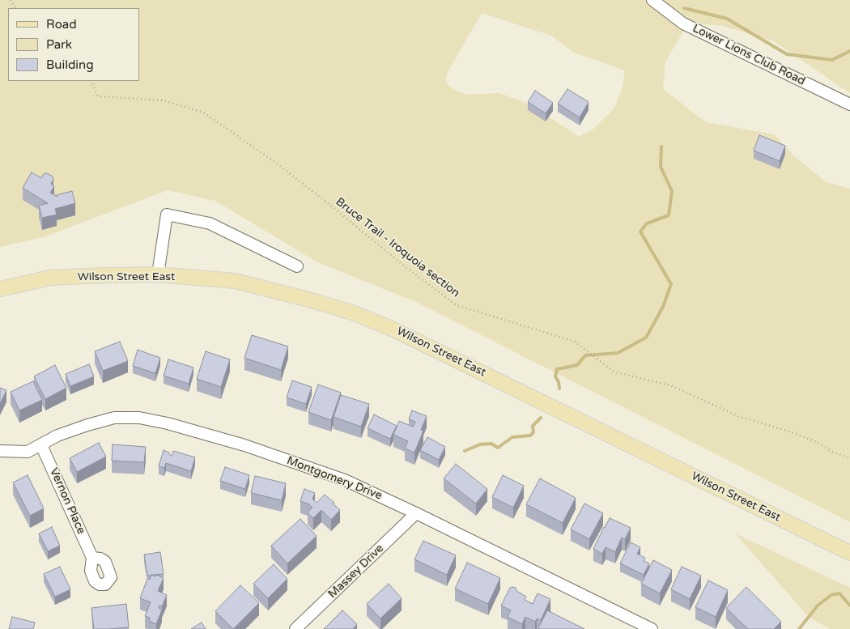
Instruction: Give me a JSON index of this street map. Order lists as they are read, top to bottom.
{
  "streets": {
    "main road": ["Wilson Street East"],
    "street": [
      "Lower Lions Club Road",
      "Montgomery Drive",
      "Vernon Place",
      "Massey Drive"
    ],
    "path": ["Bruce Trail - Iroquoia section"]
  },
  "crossings": [
    ["Montgomery Drive", "Vernon Place"],
    ["Montgomery Drive", "Massey Drive"]
  ],
  "legend": ["Road", "Park", "Building"]
}
